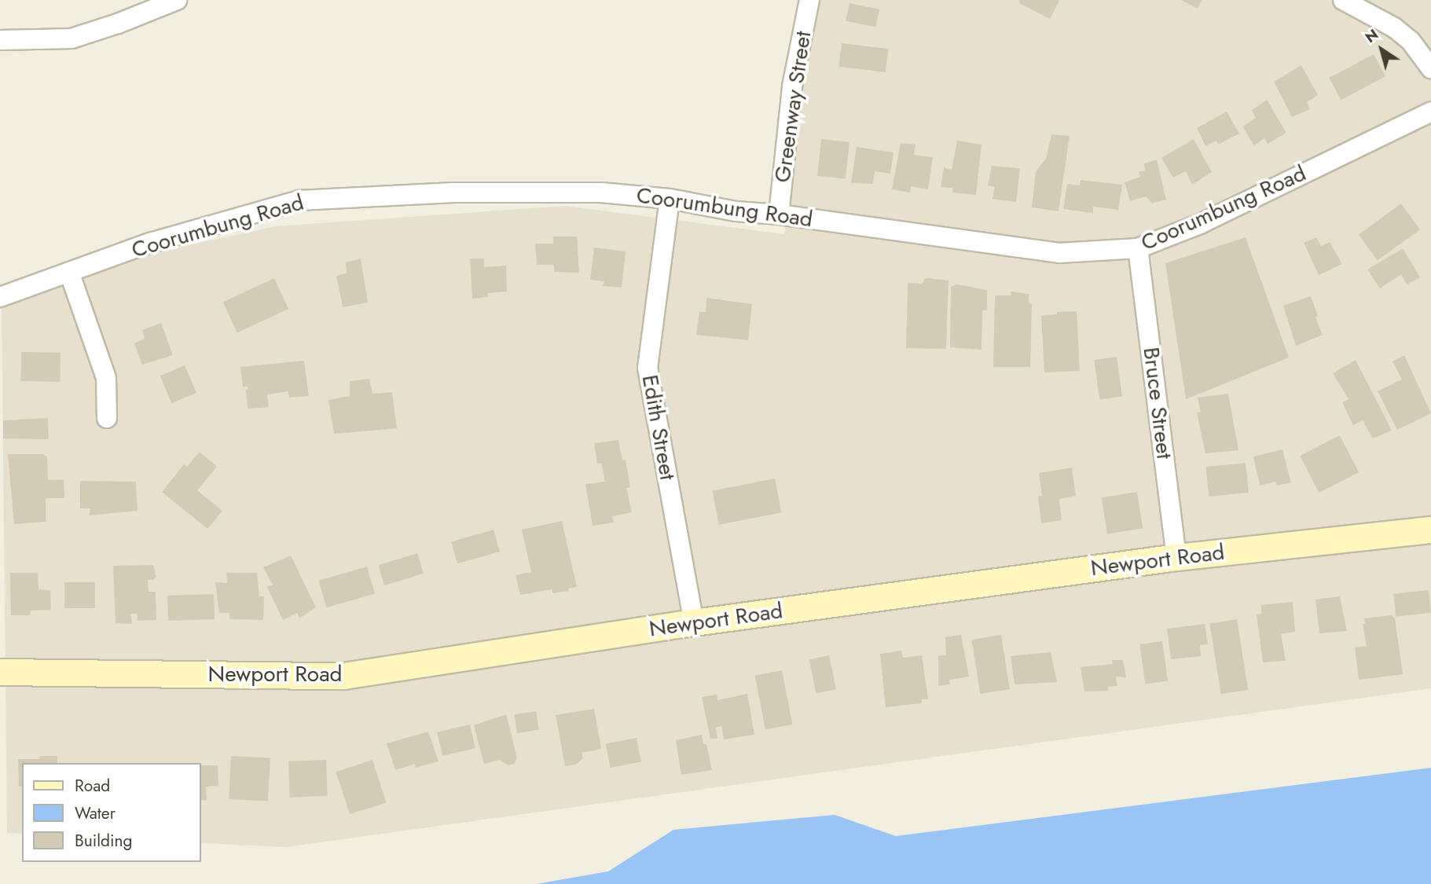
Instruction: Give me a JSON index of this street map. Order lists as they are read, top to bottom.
{
  "streets": {
    "street": [
      "Greenway Street",
      "Coorumbung Road",
      "Bruce Street",
      "Edith Street",
      "Newport Road"
    ]
  },
  "crossings": [
    ["Greenway Street", "Coorumbung Road"],
    ["Coorumbung Road", "Bruce Street"],
    ["Coorumbung Road", "Edith Street"],
    ["Bruce Street", "Newport Road"],
    ["Edith Street", "Newport Road"]
  ],
  "legend": ["Road", "Water", "Building"],
  "north": "top left"
}
